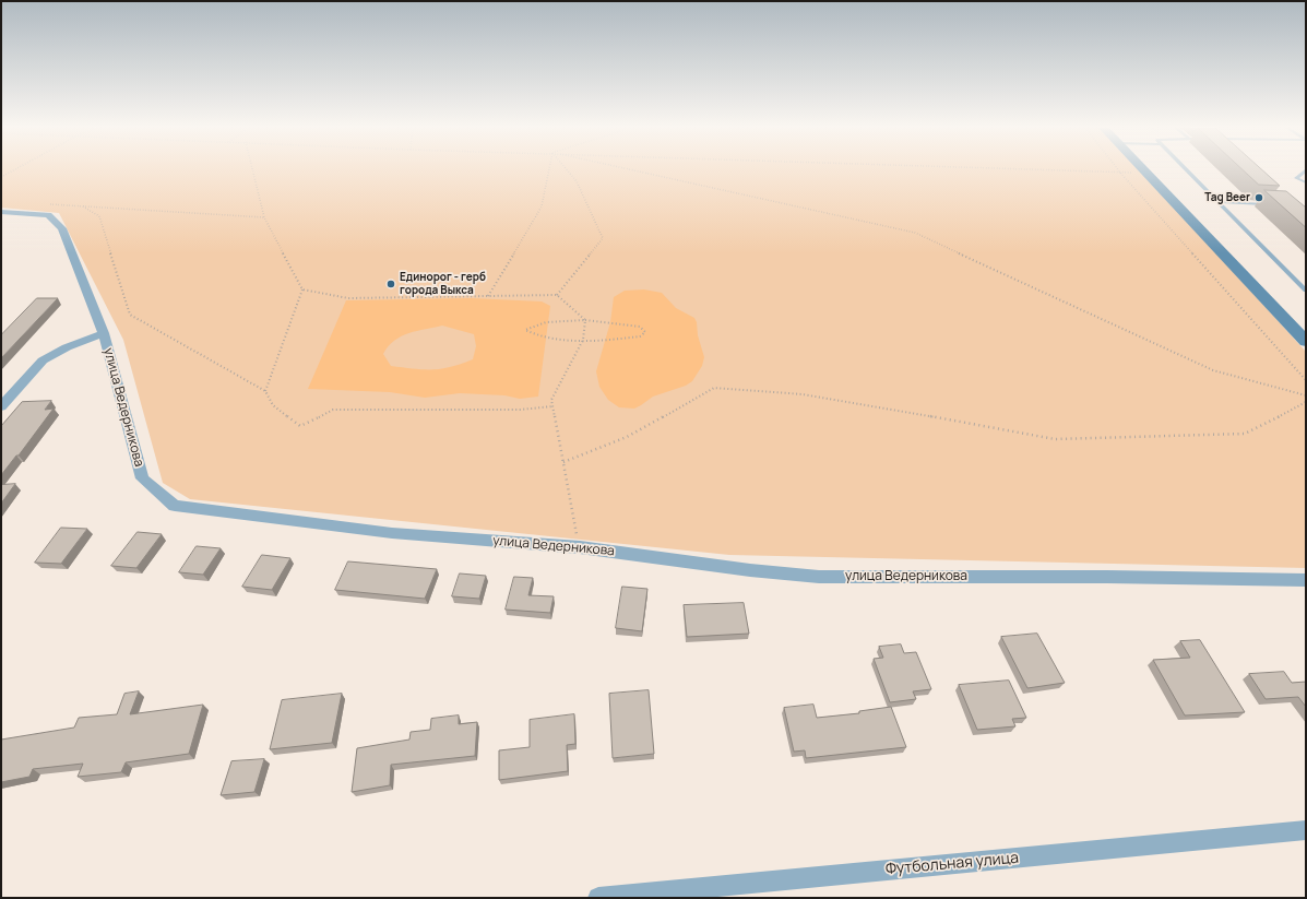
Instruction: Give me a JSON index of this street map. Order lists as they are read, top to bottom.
{
  "streets": {
    "street": ["улица Ведерникова", "Футбольная улица"]
  },
  "places": ["Tag Beer", "Единорог - герб города Выкса"]
}
